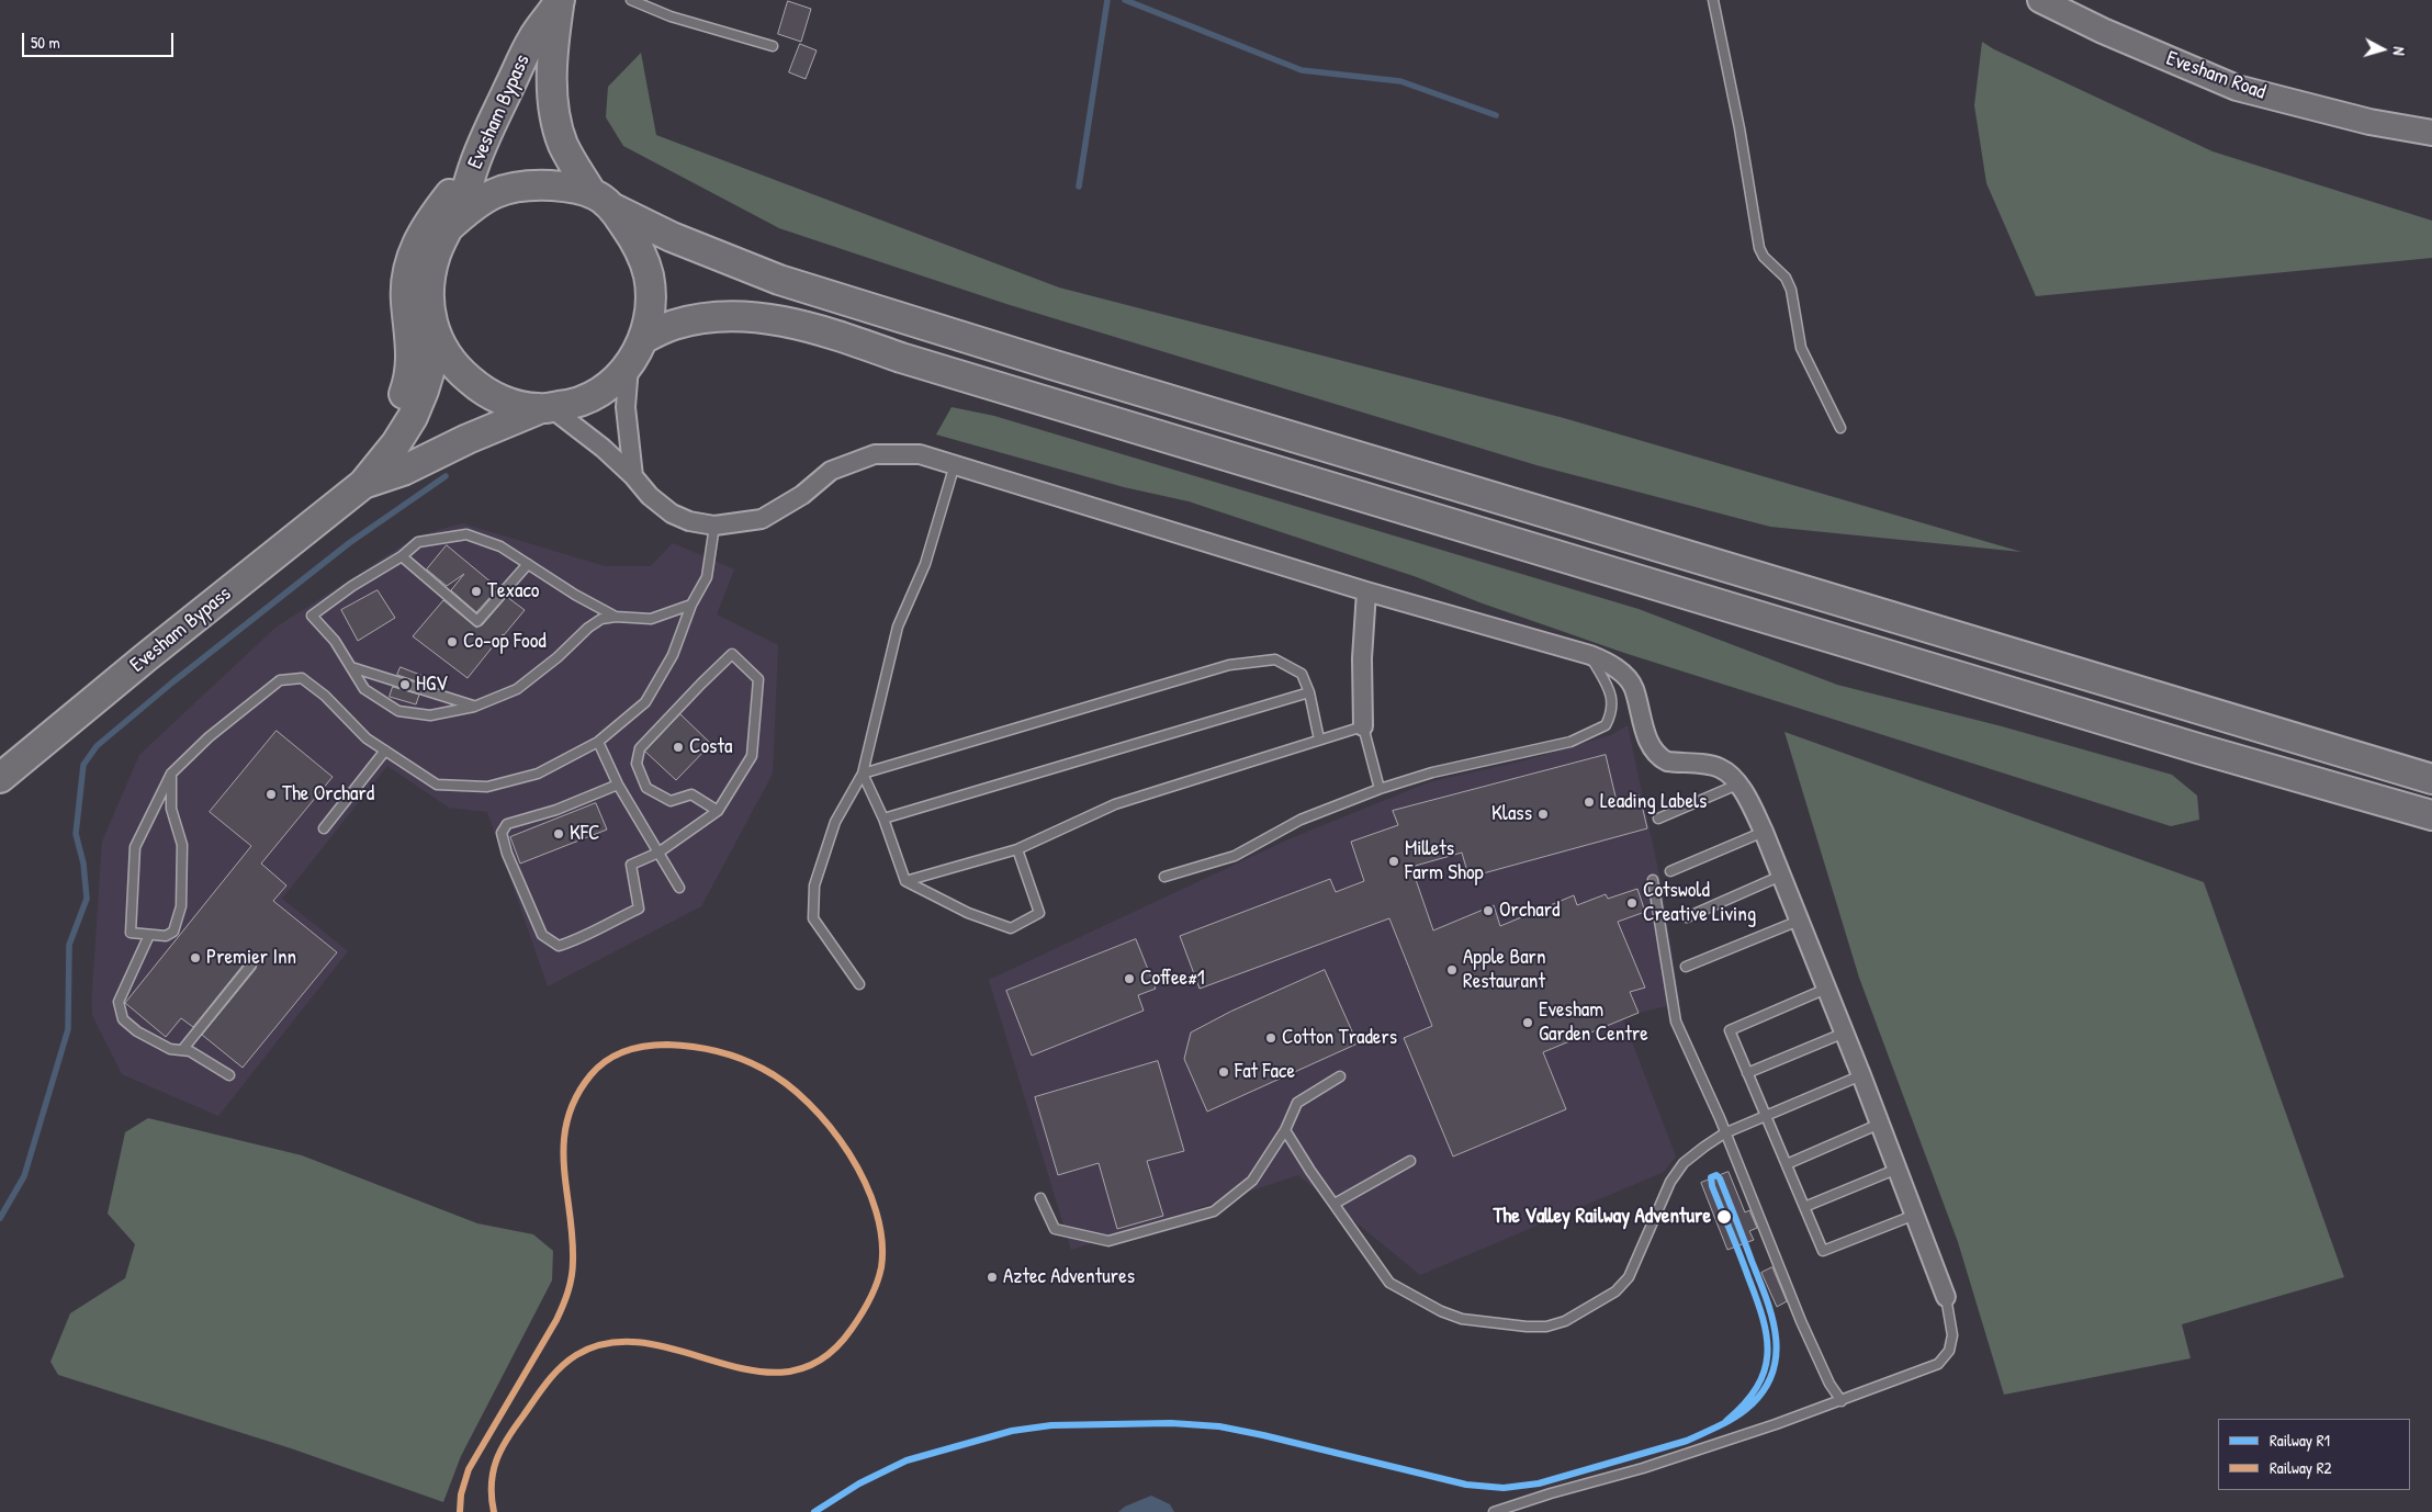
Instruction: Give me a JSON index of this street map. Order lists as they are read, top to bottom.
{
  "streets": {
    "highway": ["Evesham Bypass"],
    "main road": ["Evesham Road"]
  },
  "places": [
    "Texaco",
    "Co-op Food",
    "HGV",
    "Costa",
    "The Orchard",
    "Leading Labels",
    "Klass",
    "KFC",
    "Millets Farm Shop",
    "Cotswold Creative Living",
    "Orchard",
    "Premier Inn",
    "Apple Barn Restaurant",
    "Coffee#1",
    "Evesham Garden Centre",
    "Cotton Traders",
    "Fat Face",
    "The Valley Railway Adventure",
    "Aztec Adventures"
  ],
  "lines": ["rail line R2", "rail line R1"],
  "legend": ["Railway R1", "Railway R2"],
  "scale_bar": "50 m",
  "north": "right"
}
